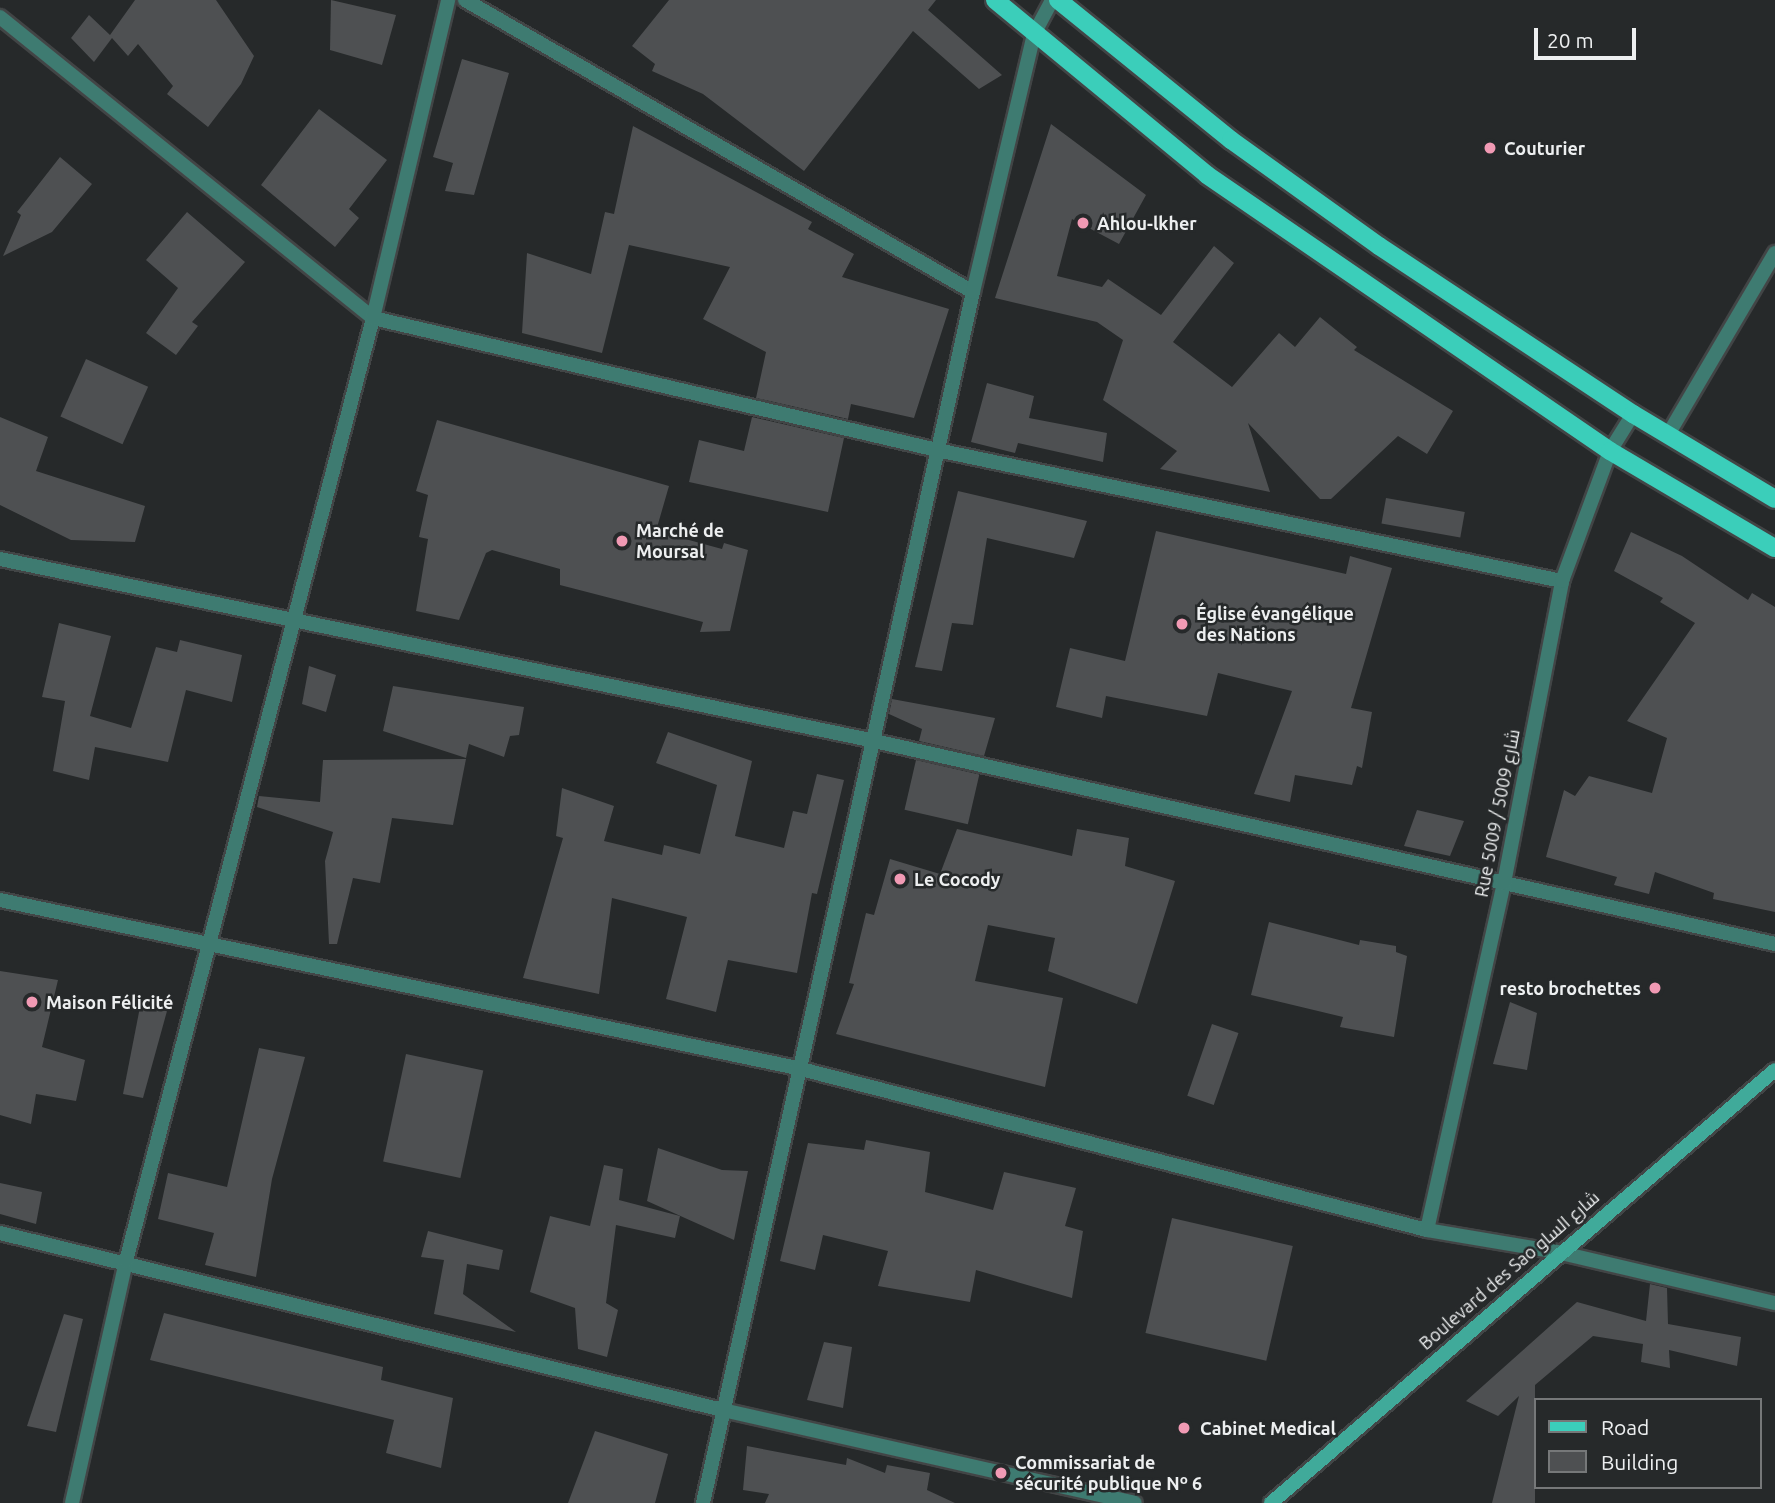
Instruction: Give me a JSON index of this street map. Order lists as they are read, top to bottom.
{
  "streets": {
    "street": ["Rue 5009 / شارع 5009", "Boulevard des Sao شارع الساو"]
  },
  "places": [
    "Couturier",
    "Ahlou-lkher",
    "Marché de Moursal",
    "Église évangélique des Nations",
    "Le Cocody",
    "resto brochettes",
    "Maison Félicité",
    "Cabinet Medical",
    "Commissariat de sécurité publique Nº 6"
  ],
  "legend": ["Road", "Building"],
  "scale_bar": "20 m"
}
